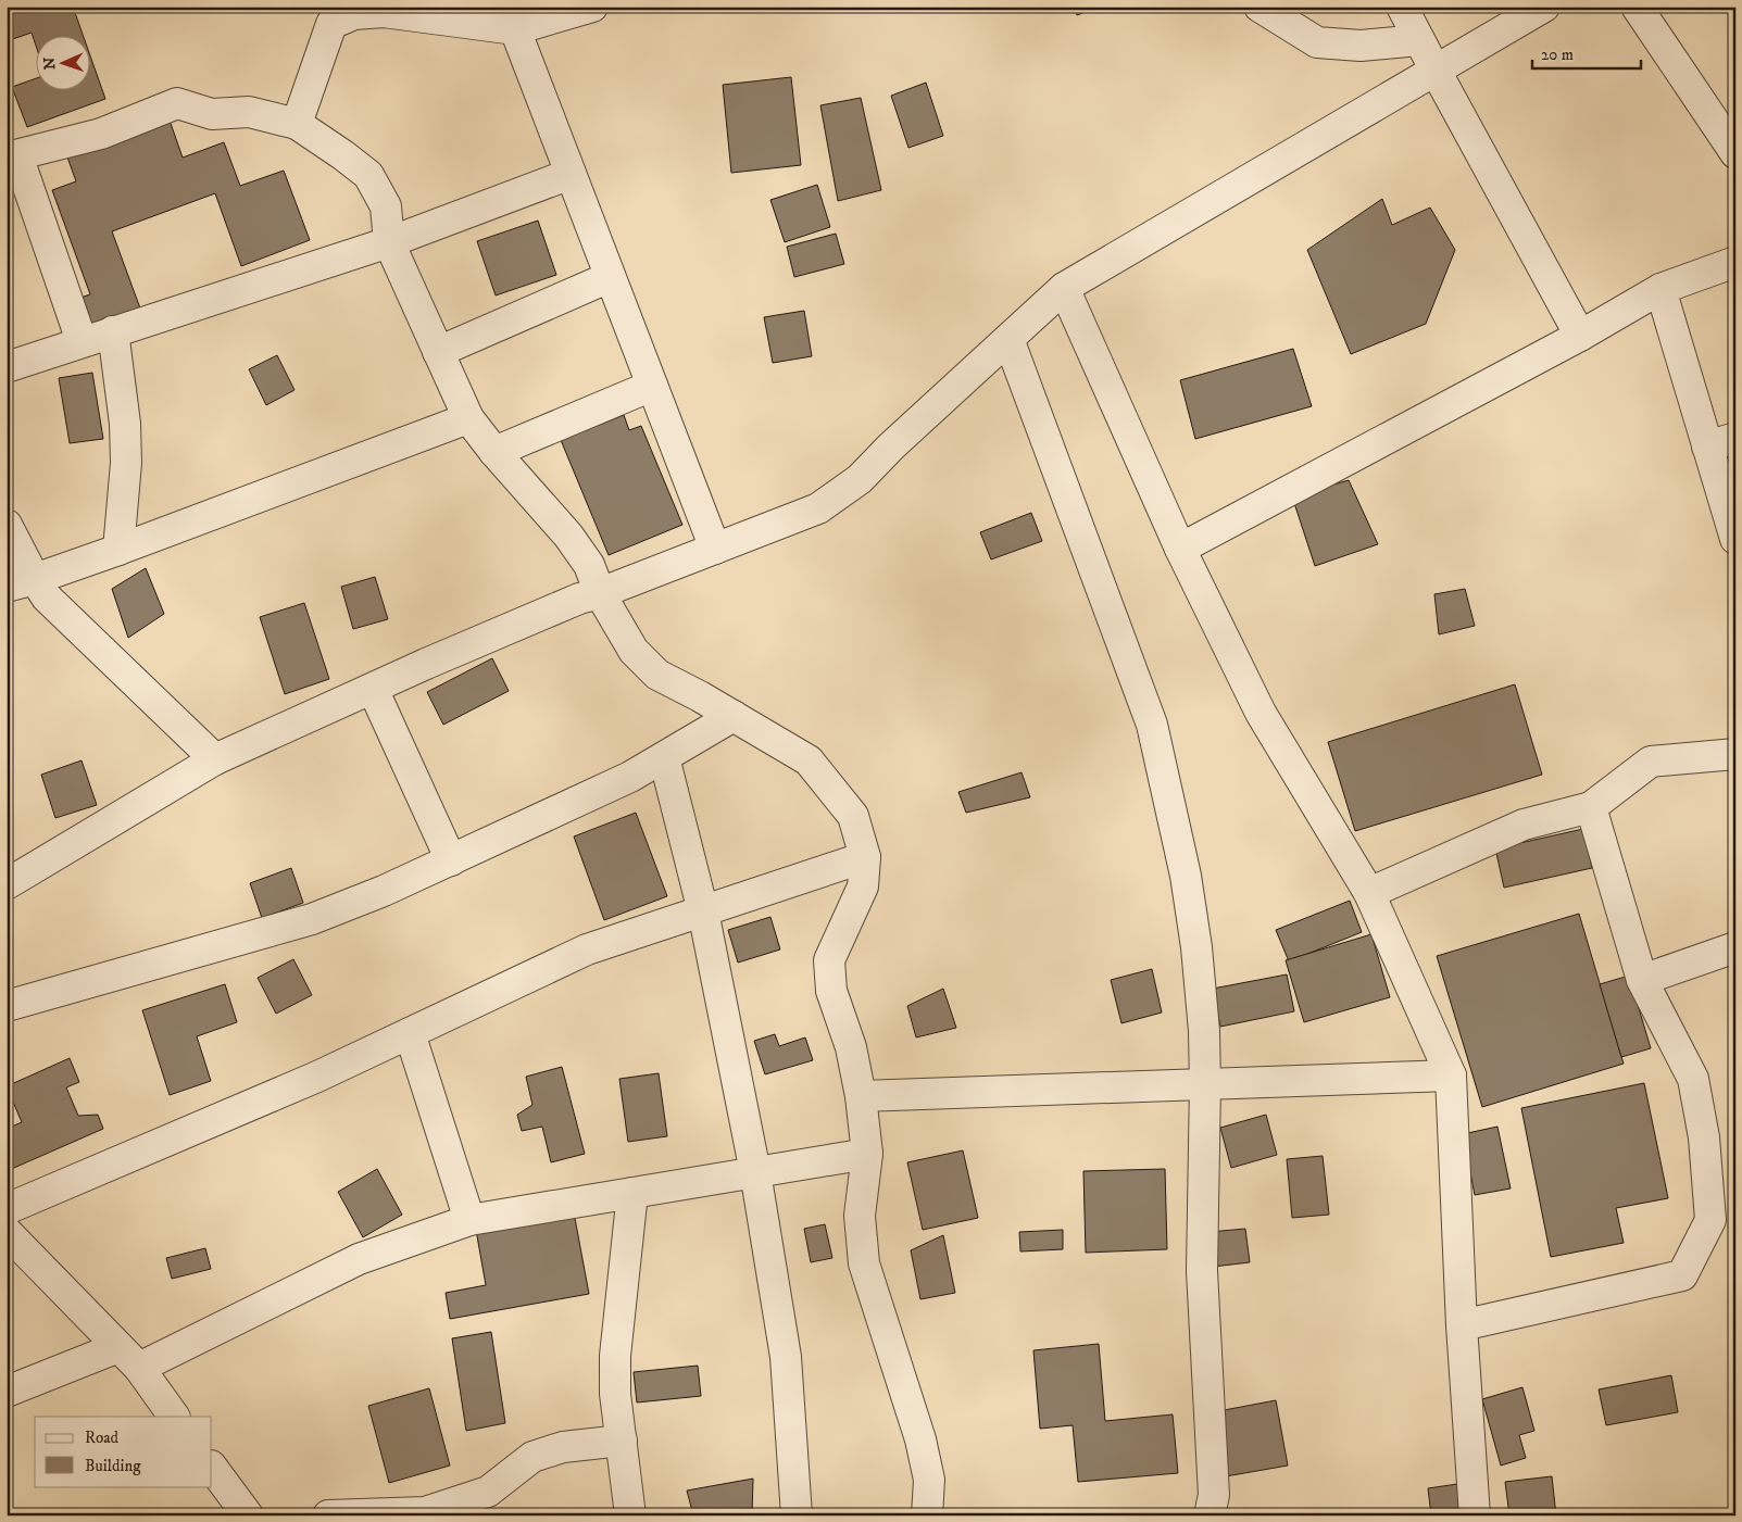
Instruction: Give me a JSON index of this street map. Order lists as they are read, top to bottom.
{
  "legend": ["Road", "Building"],
  "scale_bar": "20 m",
  "north": "left"
}
